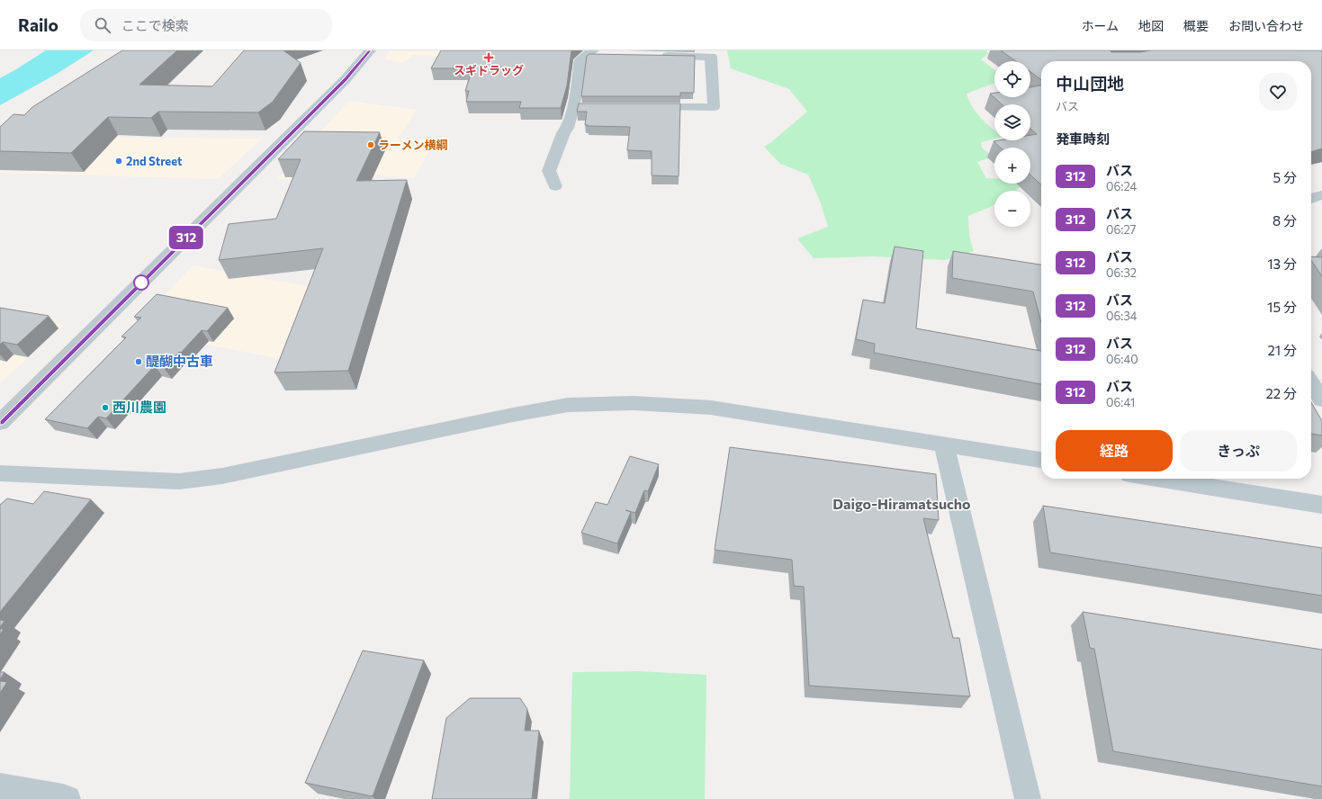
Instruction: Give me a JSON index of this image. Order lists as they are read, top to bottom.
{
  "districts": ["Daigo-Hiramatsucho"],
  "places": {
    "health": ["スギドラッグ"],
    "other": [
      "ラーメン横綱",
      "2nd Street",
      "醍醐中古車",
      "西川農園"
    ]
  },
  "lines": ["bus line 312"],
  "page": {
    "header": "Railo",
    "search": "ここで検索",
    "nav": [
      "ホーム",
      "地図",
      "概要",
      "お問い合わせ"
    ],
    "on_map": "312",
    "map_buttons": ["+", "−"],
    "heading": [
      ["中山団地", "バス"],
      "発車時刻"
    ],
    "list": [
      {
        "mark": "312",
        "name": "バス",
        "note": "06:24",
        "value": "5 分"
      },
      {
        "mark": "312",
        "name": "バス",
        "note": "06:27",
        "value": "8 分"
      },
      {
        "mark": "312",
        "name": "バス",
        "note": "06:32",
        "value": "13 分"
      },
      {
        "mark": "312",
        "name": "バス",
        "note": "06:34",
        "value": "15 分"
      },
      {
        "mark": "312",
        "name": "バス",
        "note": "06:40",
        "value": "21 分"
      },
      {
        "mark": "312",
        "name": "バス",
        "note": "06:41",
        "value": "22 分"
      }
    ],
    "buttons": ["経路", "きっぷ"]
  }
}
